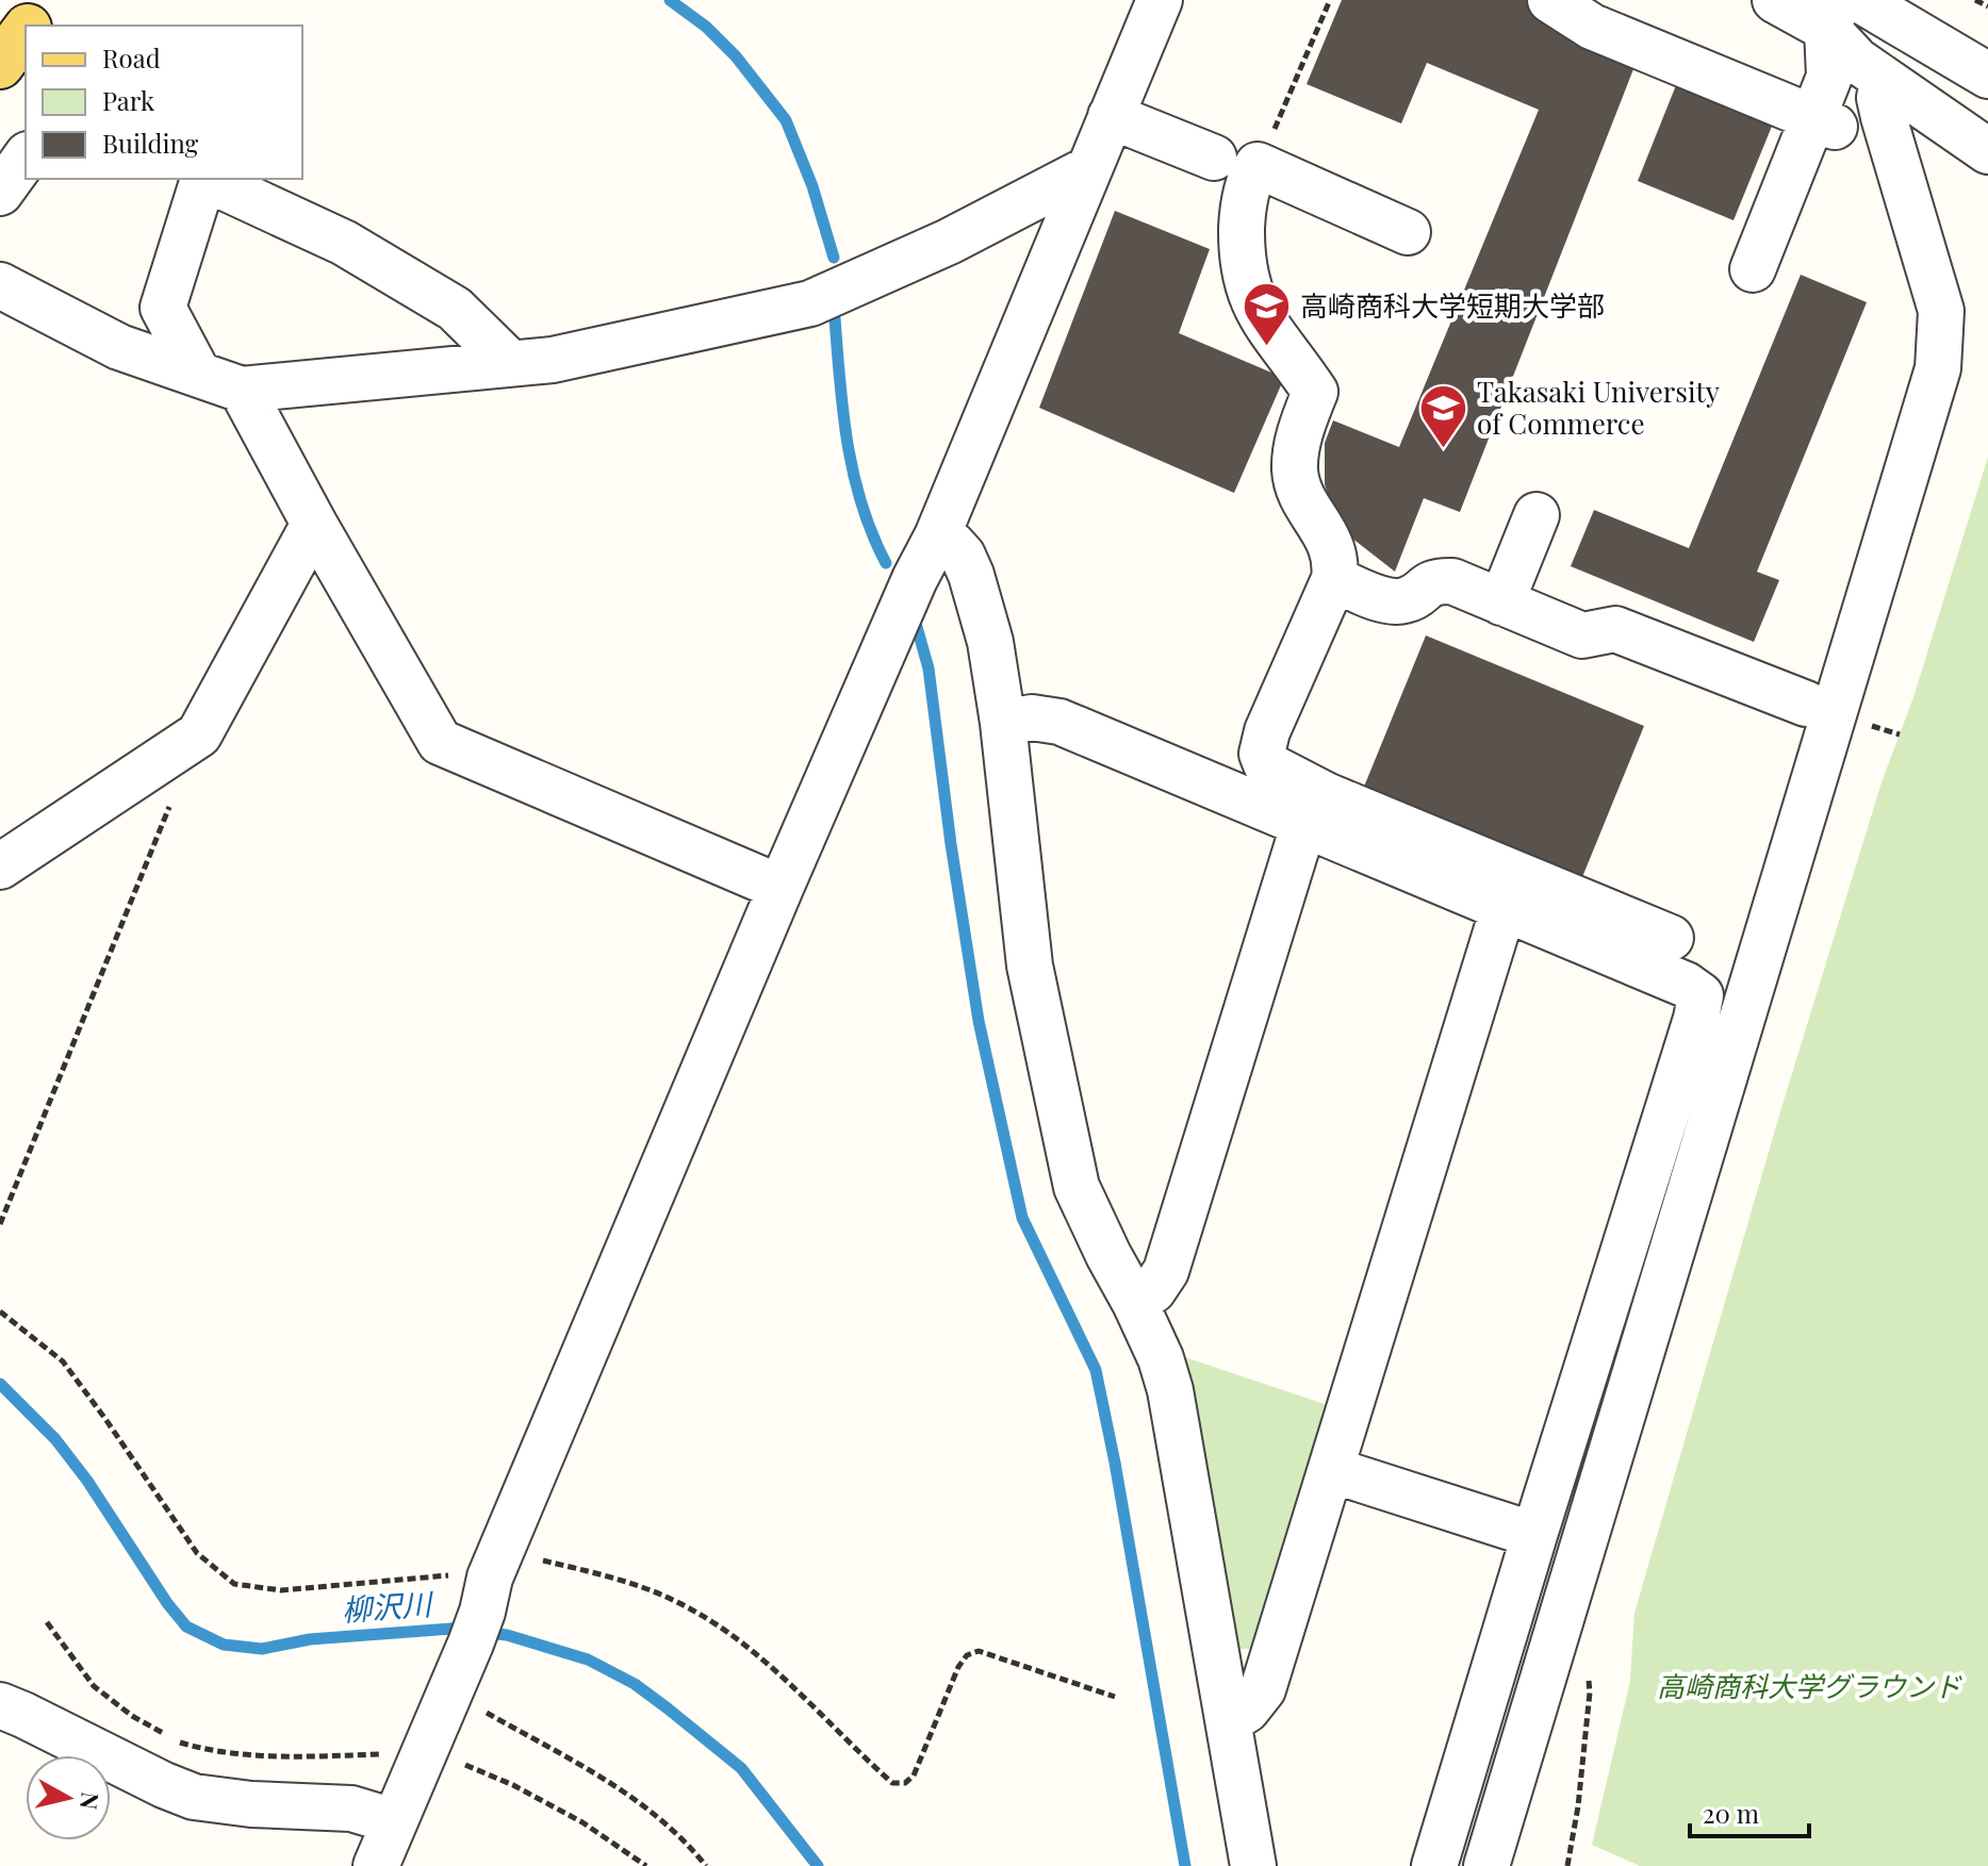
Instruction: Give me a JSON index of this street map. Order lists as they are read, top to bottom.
{
  "water": ["柳沢川"],
  "parks": ["高崎商科大学グラウンド"],
  "places": {
    "school or university": ["高崎商科大学短期大学部", "Takasaki University of Commerce"]
  },
  "legend": ["Road", "Park", "Building"],
  "scale_bar": "20 m",
  "north": "right"
}
